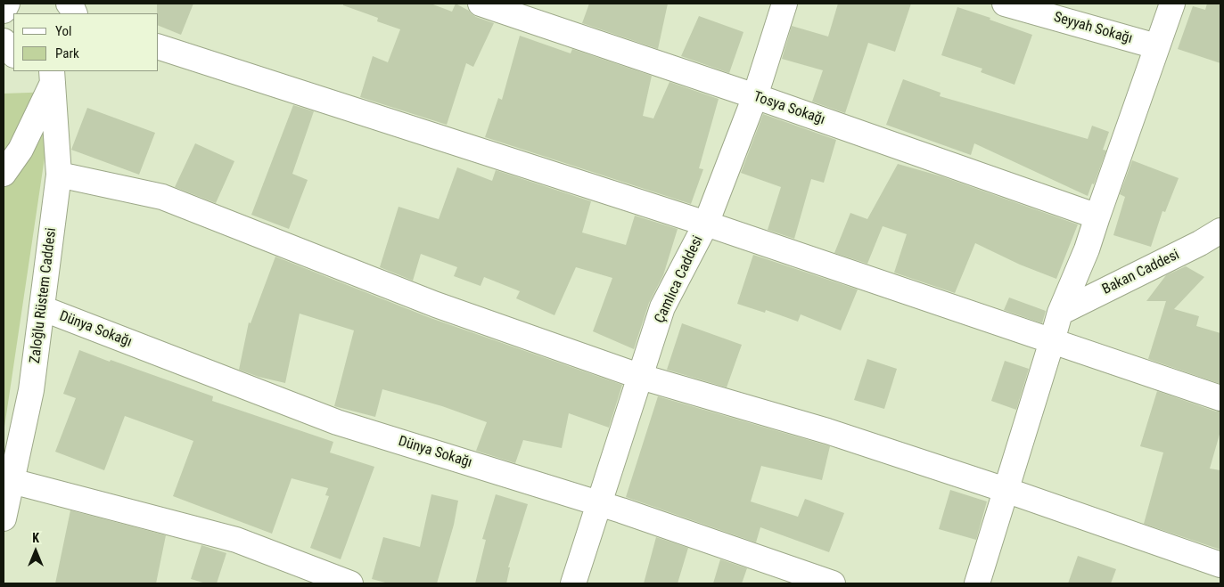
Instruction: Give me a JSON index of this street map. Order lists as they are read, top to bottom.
{
  "streets": {
    "street": [
      "Seyyah Sokağı",
      "Tosya Sokağı",
      "Bakan Caddesi",
      "Çamlıca Caddesi",
      "Zaloğlu Rüstem Caddesi",
      "Dünya Sokağı"
    ]
  },
  "crossings": [
    ["Tosya Sokağı", "Çamlıca Caddesi"],
    ["Çamlıca Caddesi", "Dünya Sokağı"],
    ["Zaloğlu Rüstem Caddesi", "Dünya Sokağı"]
  ],
  "legend": ["Yol", "Park"],
  "north": "top"
}
